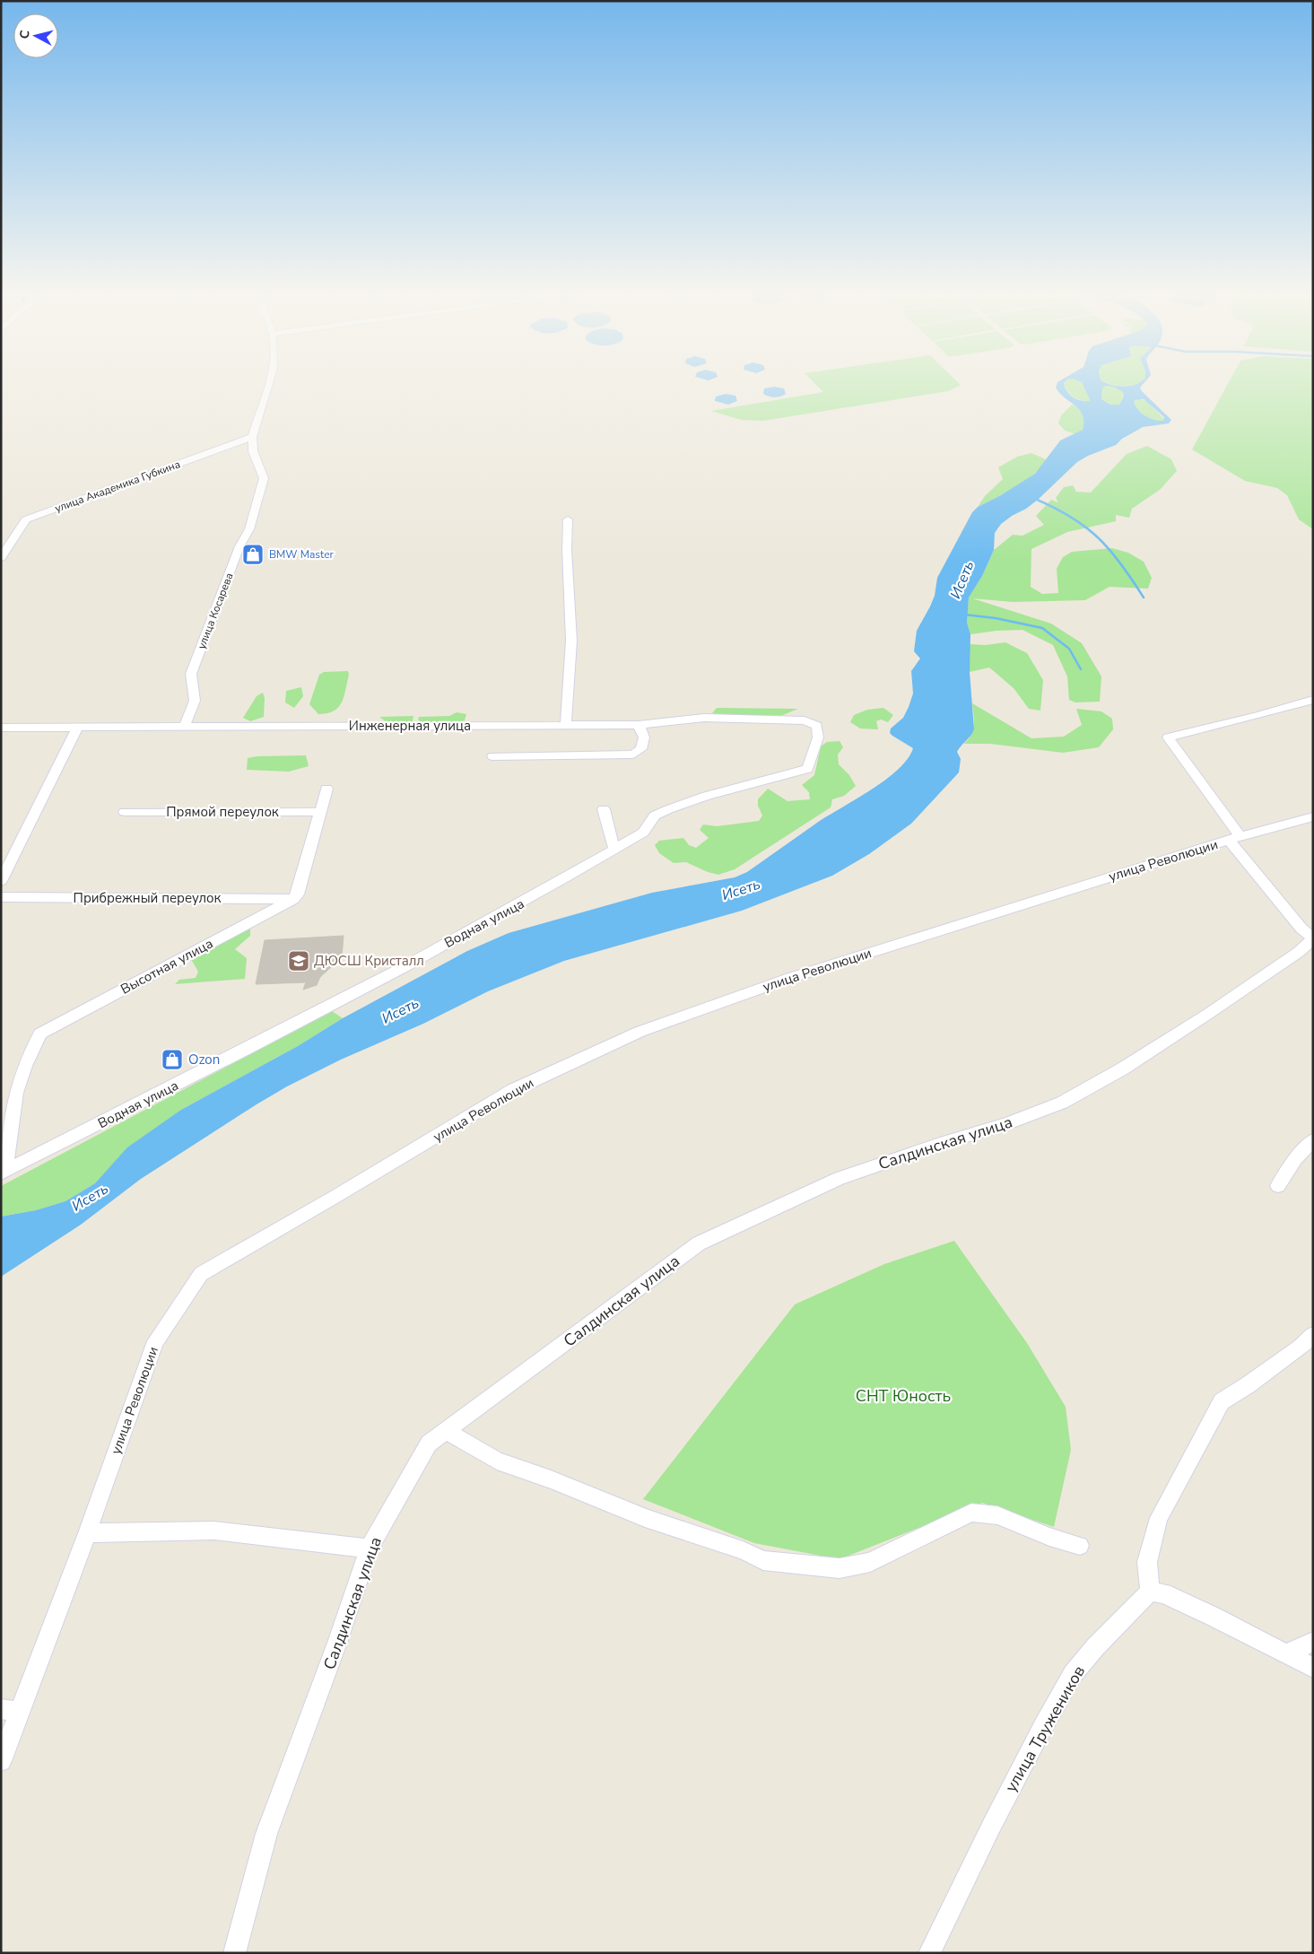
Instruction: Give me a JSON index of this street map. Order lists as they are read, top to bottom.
{
  "streets": {
    "street": [
      "улица Академика Губкина",
      "улица Косарева",
      "Инженерная улица",
      "Прямой переулок",
      "улица Революции",
      "Прибрежный переулок",
      "Водная улица",
      "Высотная улица",
      "Салдинская улица",
      "улица Тружеников"
    ]
  },
  "crossings": [
    ["улица Академика Губкина", "улица Косарева"],
    ["улица Косарева", "Инженерная улица"],
    ["Инженерная улица", "Водная улица"],
    ["Прибрежный переулок", "Высотная улица"],
    ["Водная улица", "Высотная улица"]
  ],
  "water": ["Исеть"],
  "parks": ["СНТ Юность"],
  "places": {
    "shop": ["BMW Master", "Ozon"],
    "school or university": ["ДЮСШ Кристалл"]
  },
  "north": "left"
}
